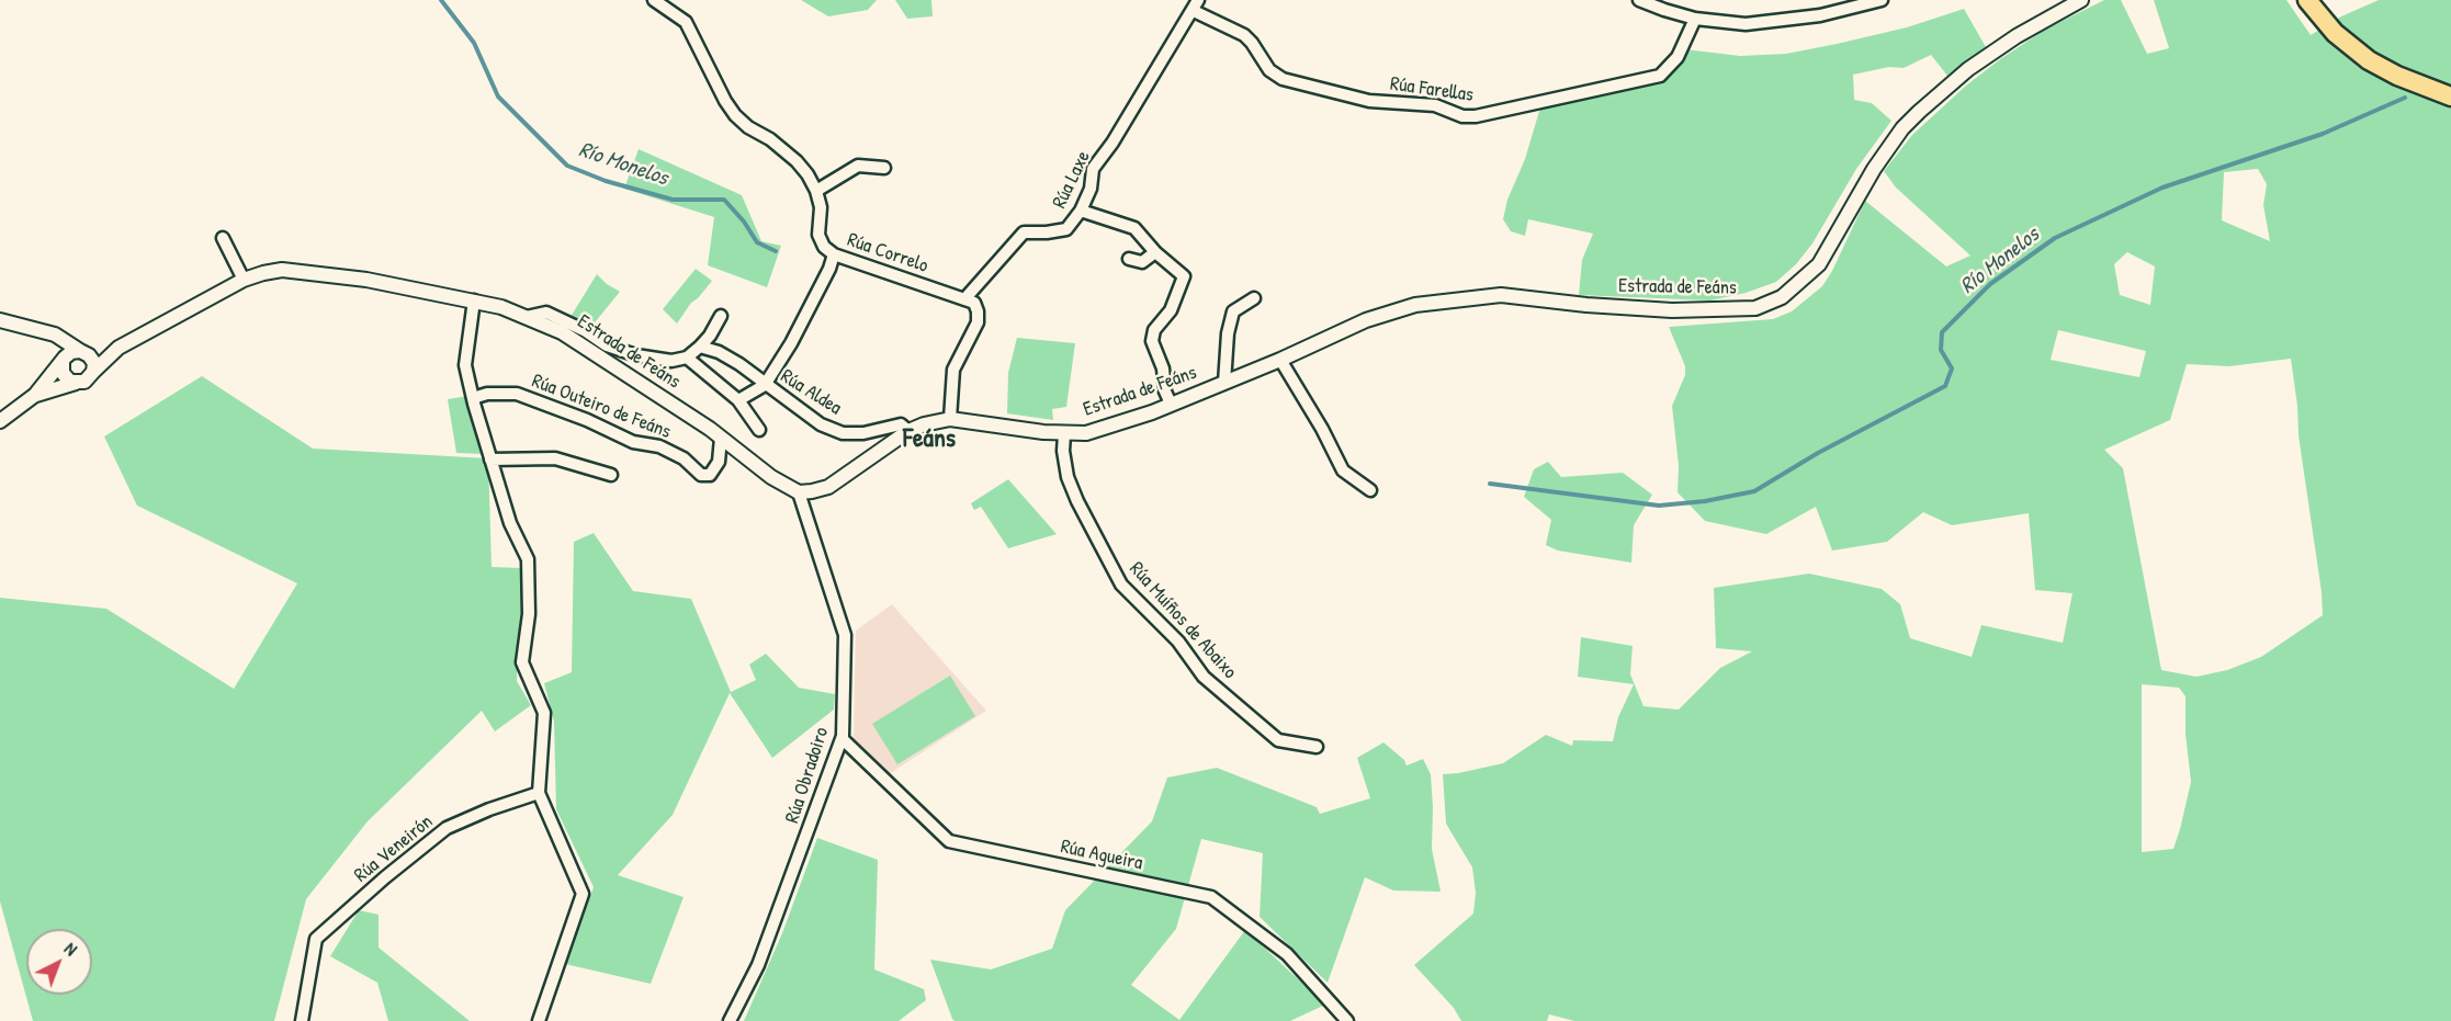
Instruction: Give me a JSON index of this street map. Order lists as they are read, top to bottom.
{
  "streets": {
    "street": [
      "Rúa Farellas",
      "Rúa Laxe",
      "Rúa Correlo",
      "Estrada de Feáns",
      "Rúa Aldea",
      "Rúa Outeiro de Feáns",
      "Rúa Muíños de Abaixo",
      "Rúa Obradoiro",
      "Rúa Veneirón",
      "Rúa Agueira"
    ]
  },
  "crossings": [
    ["Rúa Farellas", "Rúa Laxe"],
    ["Rúa Laxe", "Rúa Correlo"],
    ["Estrada de Feáns", "Rúa Aldea"],
    ["Estrada de Feáns", "Rúa Outeiro de Feáns"],
    ["Estrada de Feáns", "Rúa Muíños de Abaixo"],
    ["Estrada de Feáns", "Rúa Obradoiro"],
    ["Rúa Obradoiro", "Rúa Agueira"]
  ],
  "districts": ["Feáns"],
  "water": ["Río Monelos"],
  "north": "top right"
}
